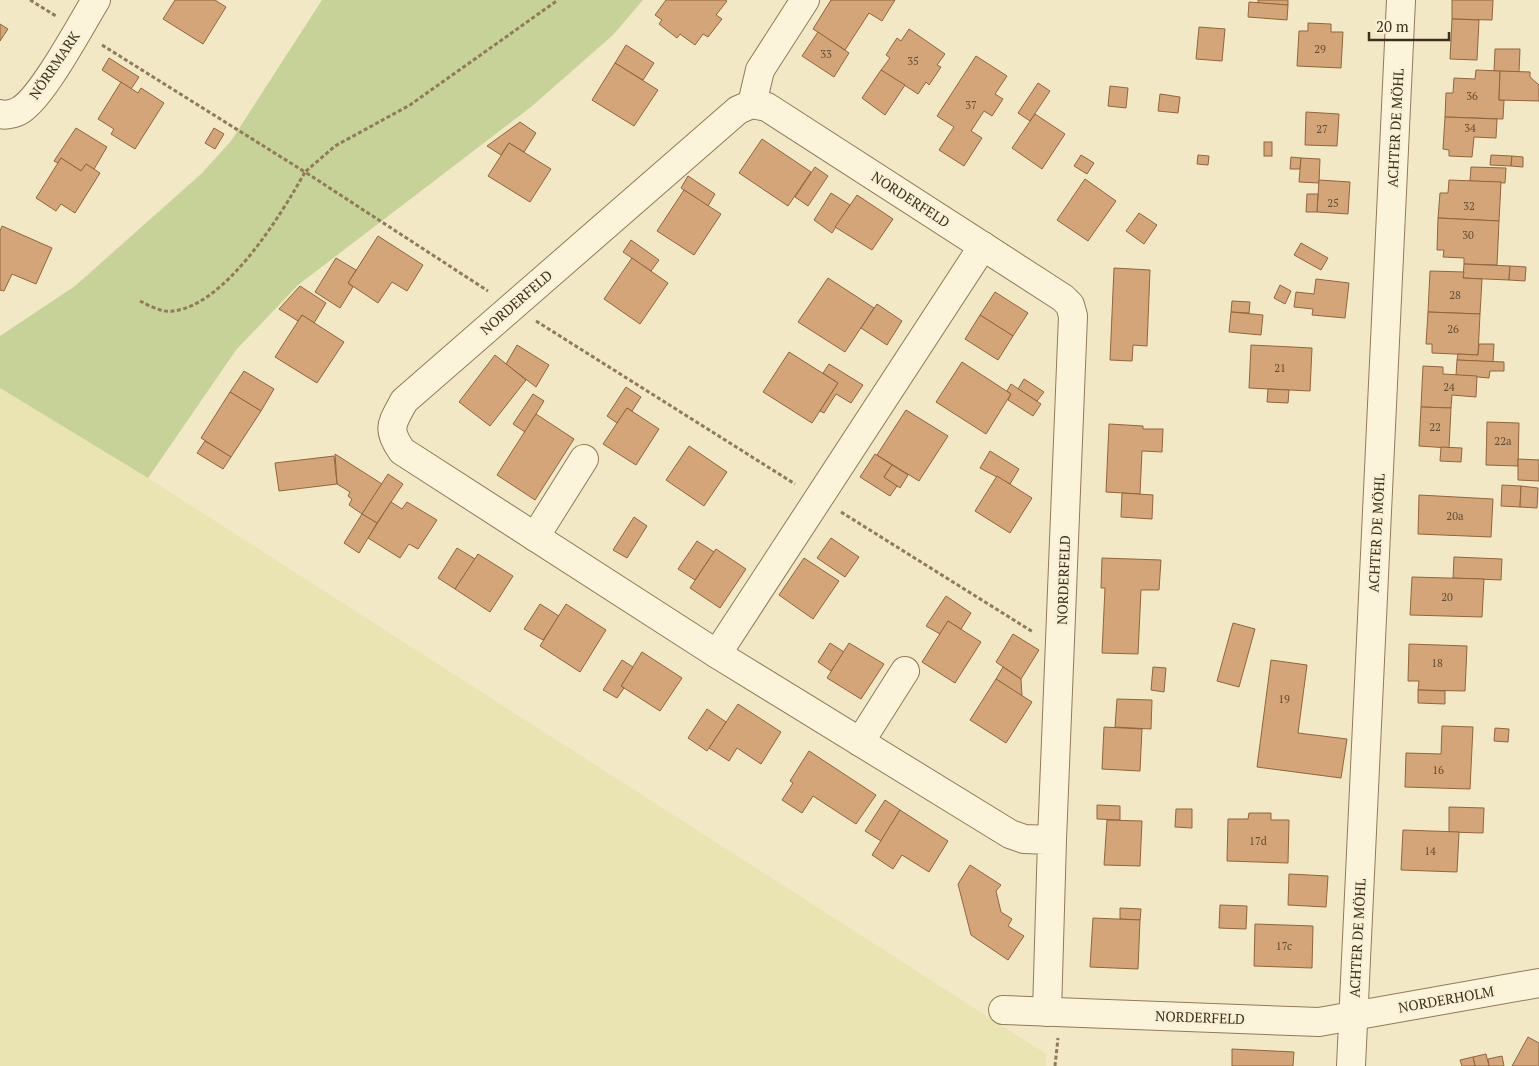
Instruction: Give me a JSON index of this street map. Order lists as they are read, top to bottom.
{
  "streets": {
    "street": [
      "NÖRRMARK",
      "ACHTER DE MÖHL",
      "NORDERFELD",
      "NORDERHOLM"
    ]
  },
  "crossings": [
    ["ACHTER DE MÖHL", "NORDERFELD"],
    ["ACHTER DE MÖHL", "NORDERHOLM"],
    ["NORDERFELD", "NORDERHOLM"]
  ],
  "house_numbers": [
    "29",
    "33",
    "35",
    "36",
    "37",
    "34",
    "27",
    "25",
    "32",
    "30",
    "28",
    "26",
    "21",
    "24",
    "22",
    "22a",
    "20a",
    "20",
    "18",
    "19",
    "16",
    "17d",
    "14",
    "17c"
  ],
  "scale_bar": "20 m"
}
